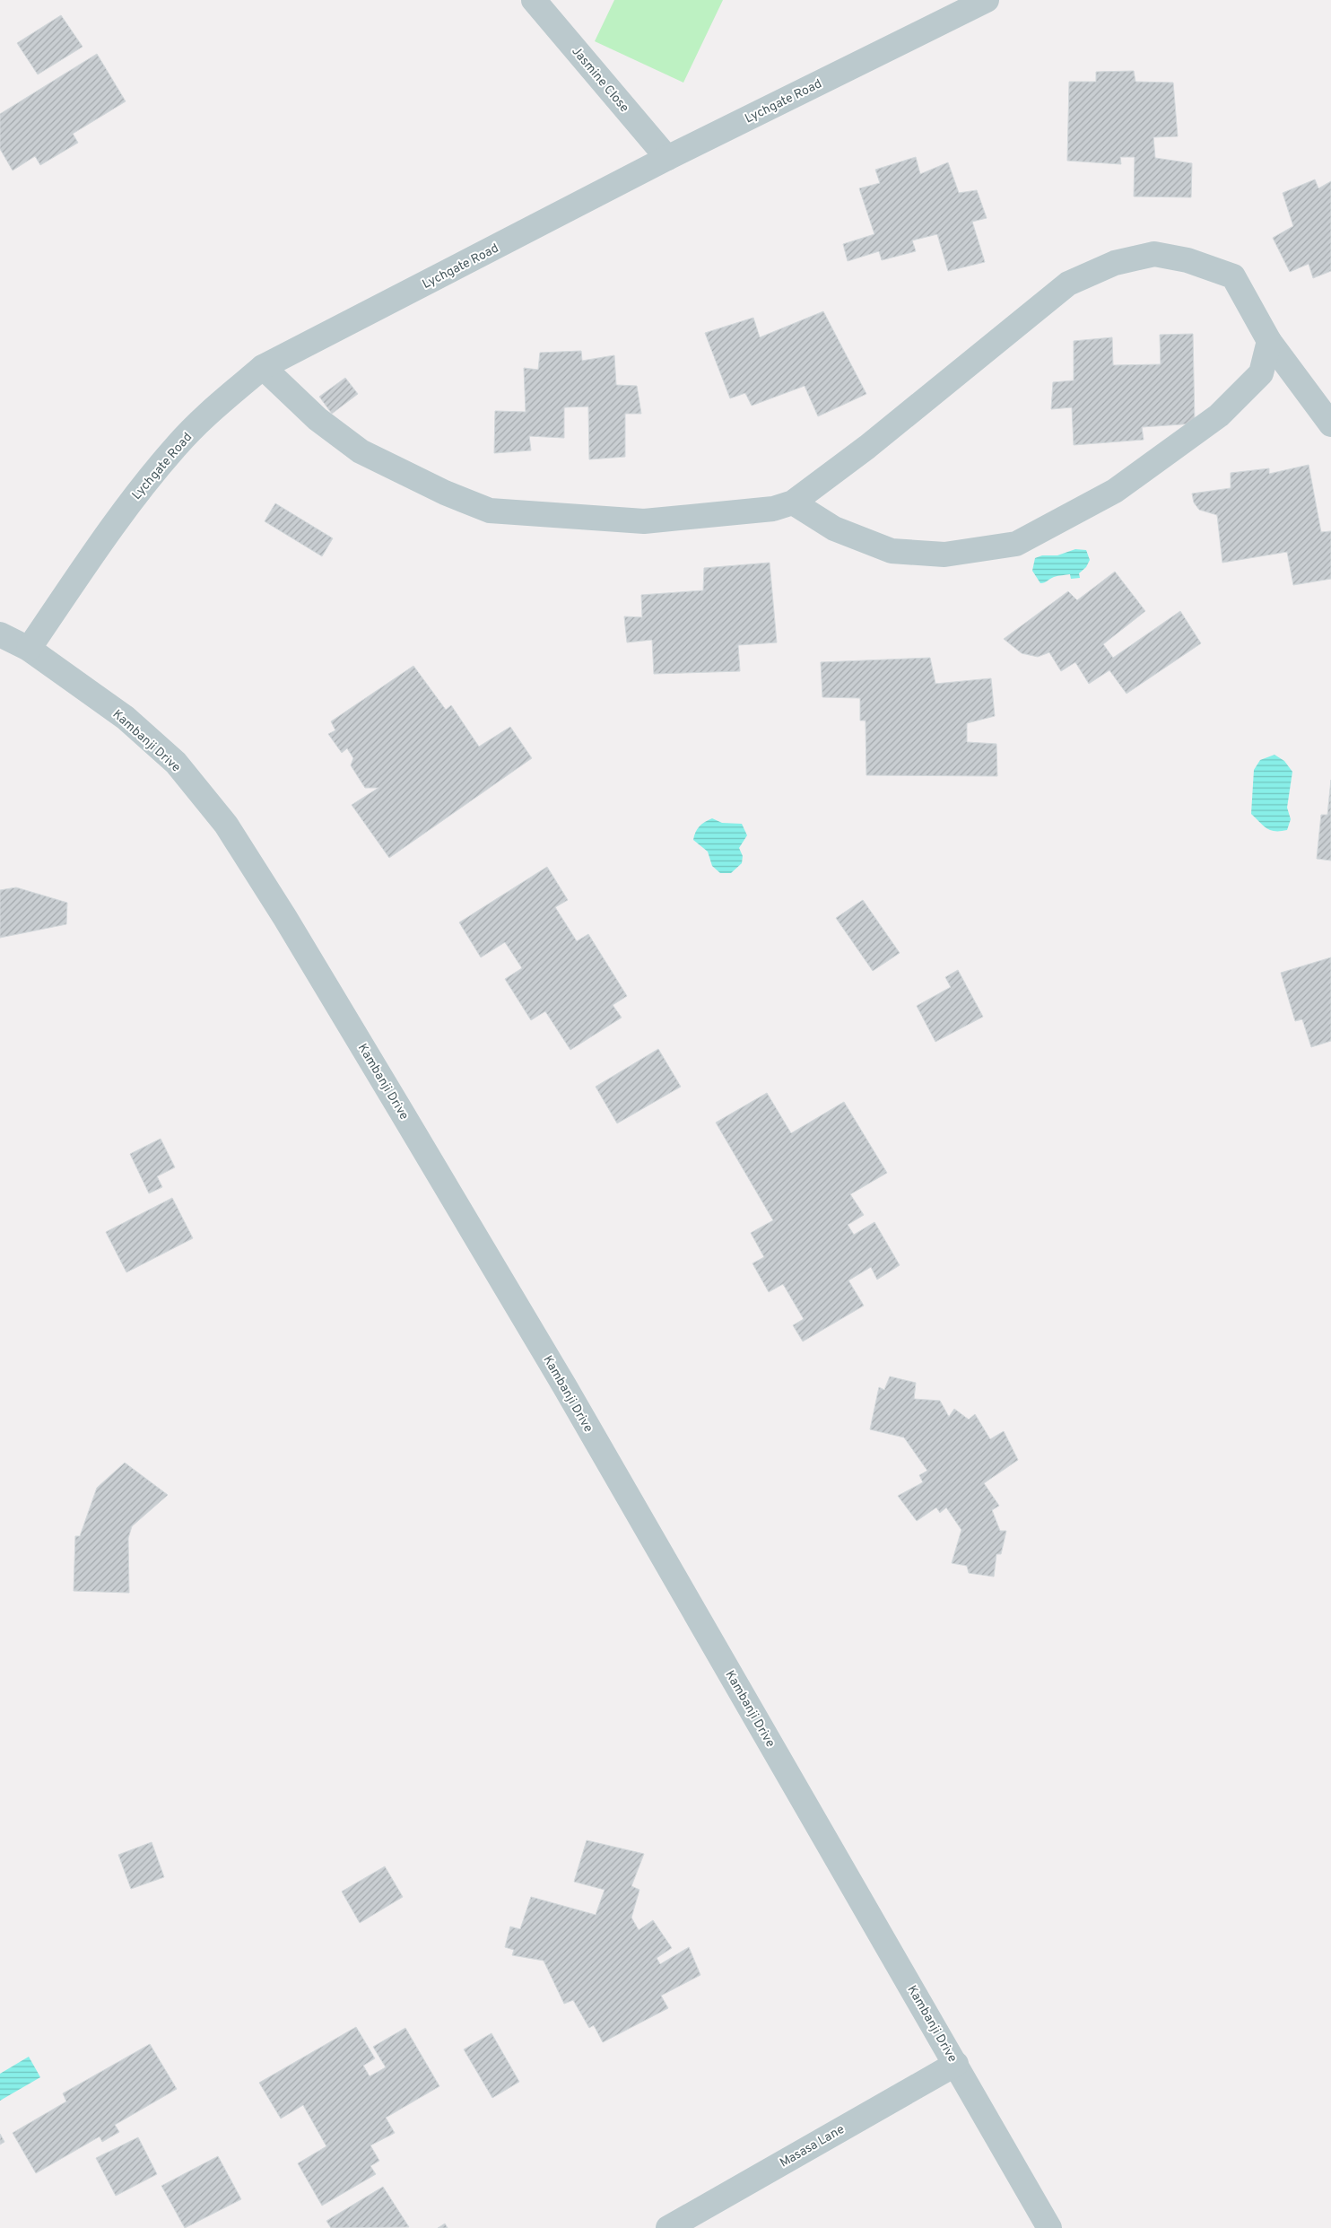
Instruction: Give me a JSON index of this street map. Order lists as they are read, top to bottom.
{
  "streets": {
    "street": [
      "Jasmine Close",
      "Lychgate Road",
      "Kambanji Drive",
      "Masasa Lane"
    ]
  },
  "crossings": [
    ["Jasmine Close", "Lychgate Road"],
    ["Lychgate Road", "Kambanji Drive"],
    ["Kambanji Drive", "Masasa Lane"]
  ]
}
